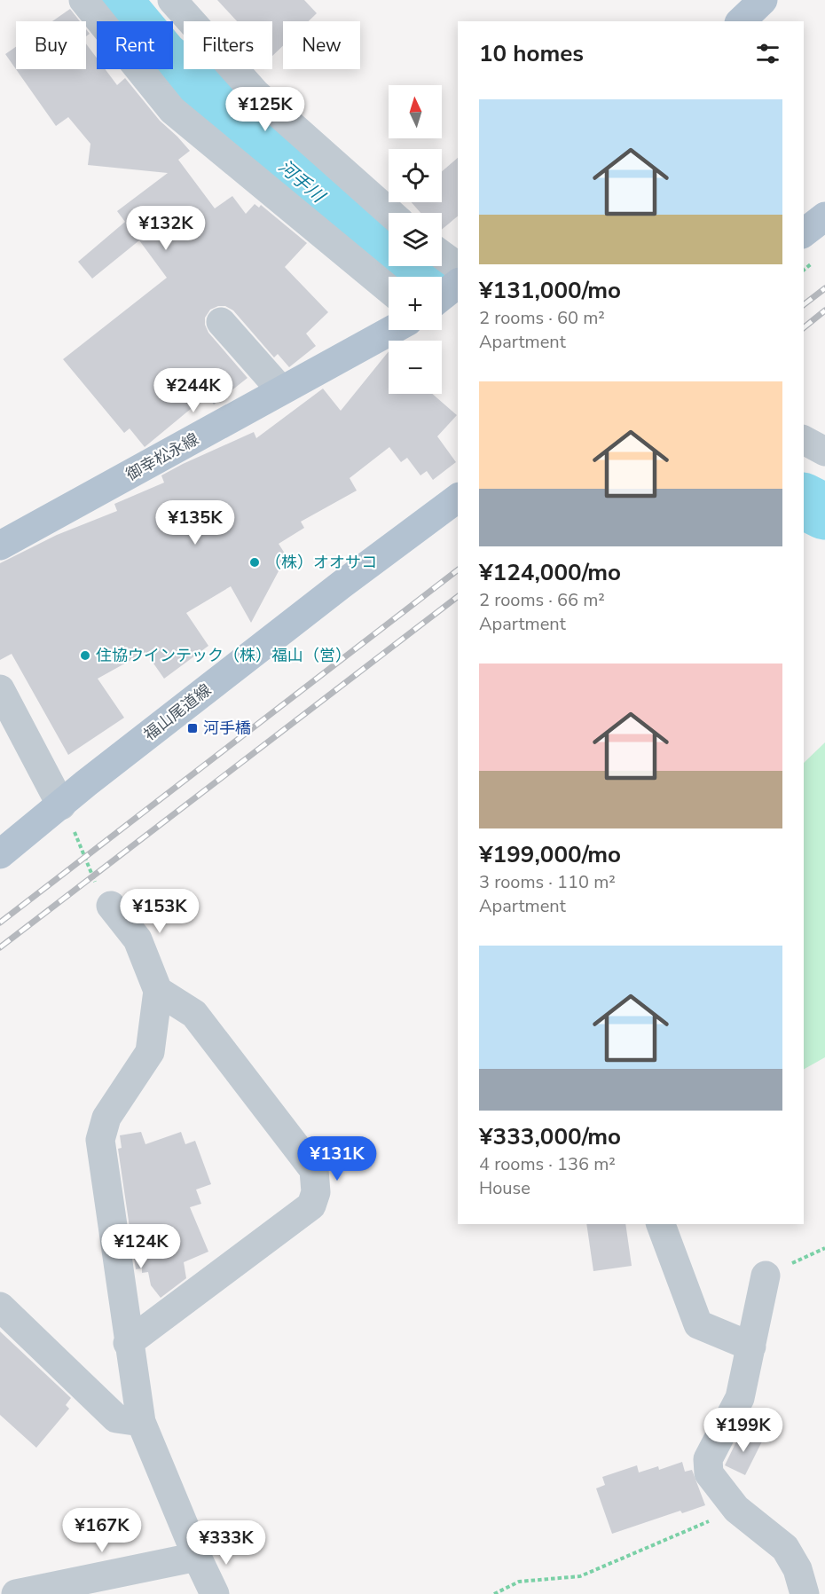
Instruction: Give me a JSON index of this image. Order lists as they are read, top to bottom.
{
  "streets": {
    "main road": ["御幸松永線", "福山尾道線"]
  },
  "water": ["河手川"],
  "places": {
    "other": ["（株）オオサコ", "住協ウインテック（株）福山（営）"],
    "transit": ["河手橋"]
  },
  "north": "top",
  "page": {
    "chip": [
      "Buy",
      "Rent",
      "Filters",
      "New"
    ],
    "heading": "10 homes",
    "map_buttons": ["+", "−"],
    "list": [
      {
        "name": "¥131,000/mo",
        "note": "2 rooms · 60 m² · Apartment"
      },
      {
        "name": "¥124,000/mo",
        "note": "2 rooms · 66 m² · Apartment"
      },
      {
        "name": "¥199,000/mo",
        "note": "3 rooms · 110 m² · Apartment"
      },
      {
        "name": "¥333,000/mo",
        "note": "4 rooms · 136 m² · House"
      }
    ],
    "price": [
      "¥125K",
      "¥132K",
      "¥244K",
      "¥135K",
      "¥153K",
      "¥131K",
      "¥124K",
      "¥199K",
      "¥167K",
      "¥333K"
    ]
  }
}
